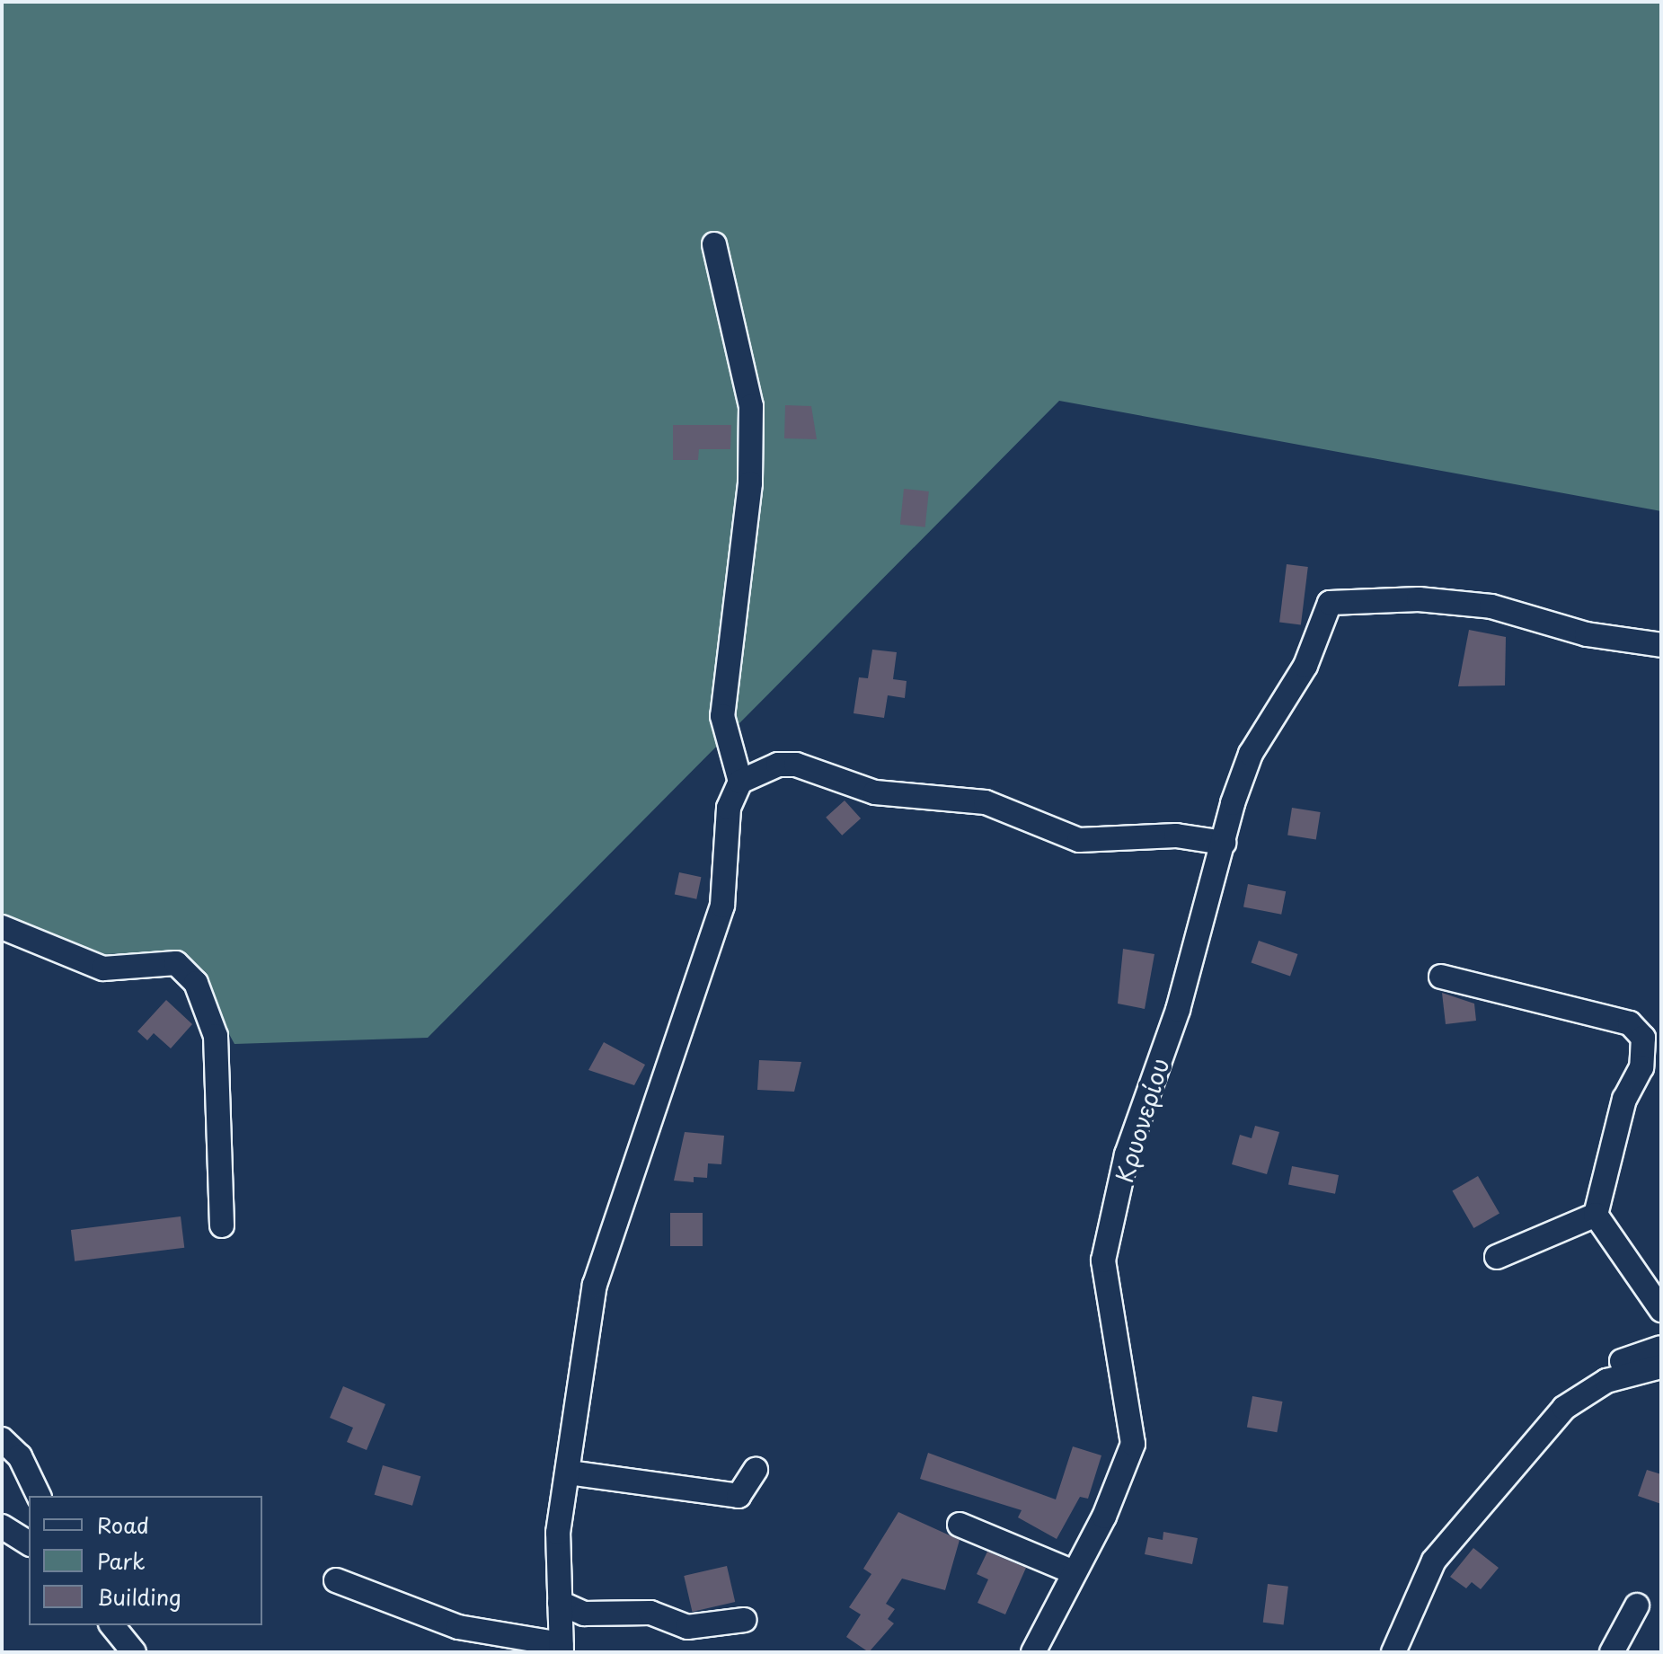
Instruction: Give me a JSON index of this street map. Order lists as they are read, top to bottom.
{
  "streets": {
    "street": ["Κρυονερίου"]
  },
  "legend": ["Road", "Park", "Building"]
}
